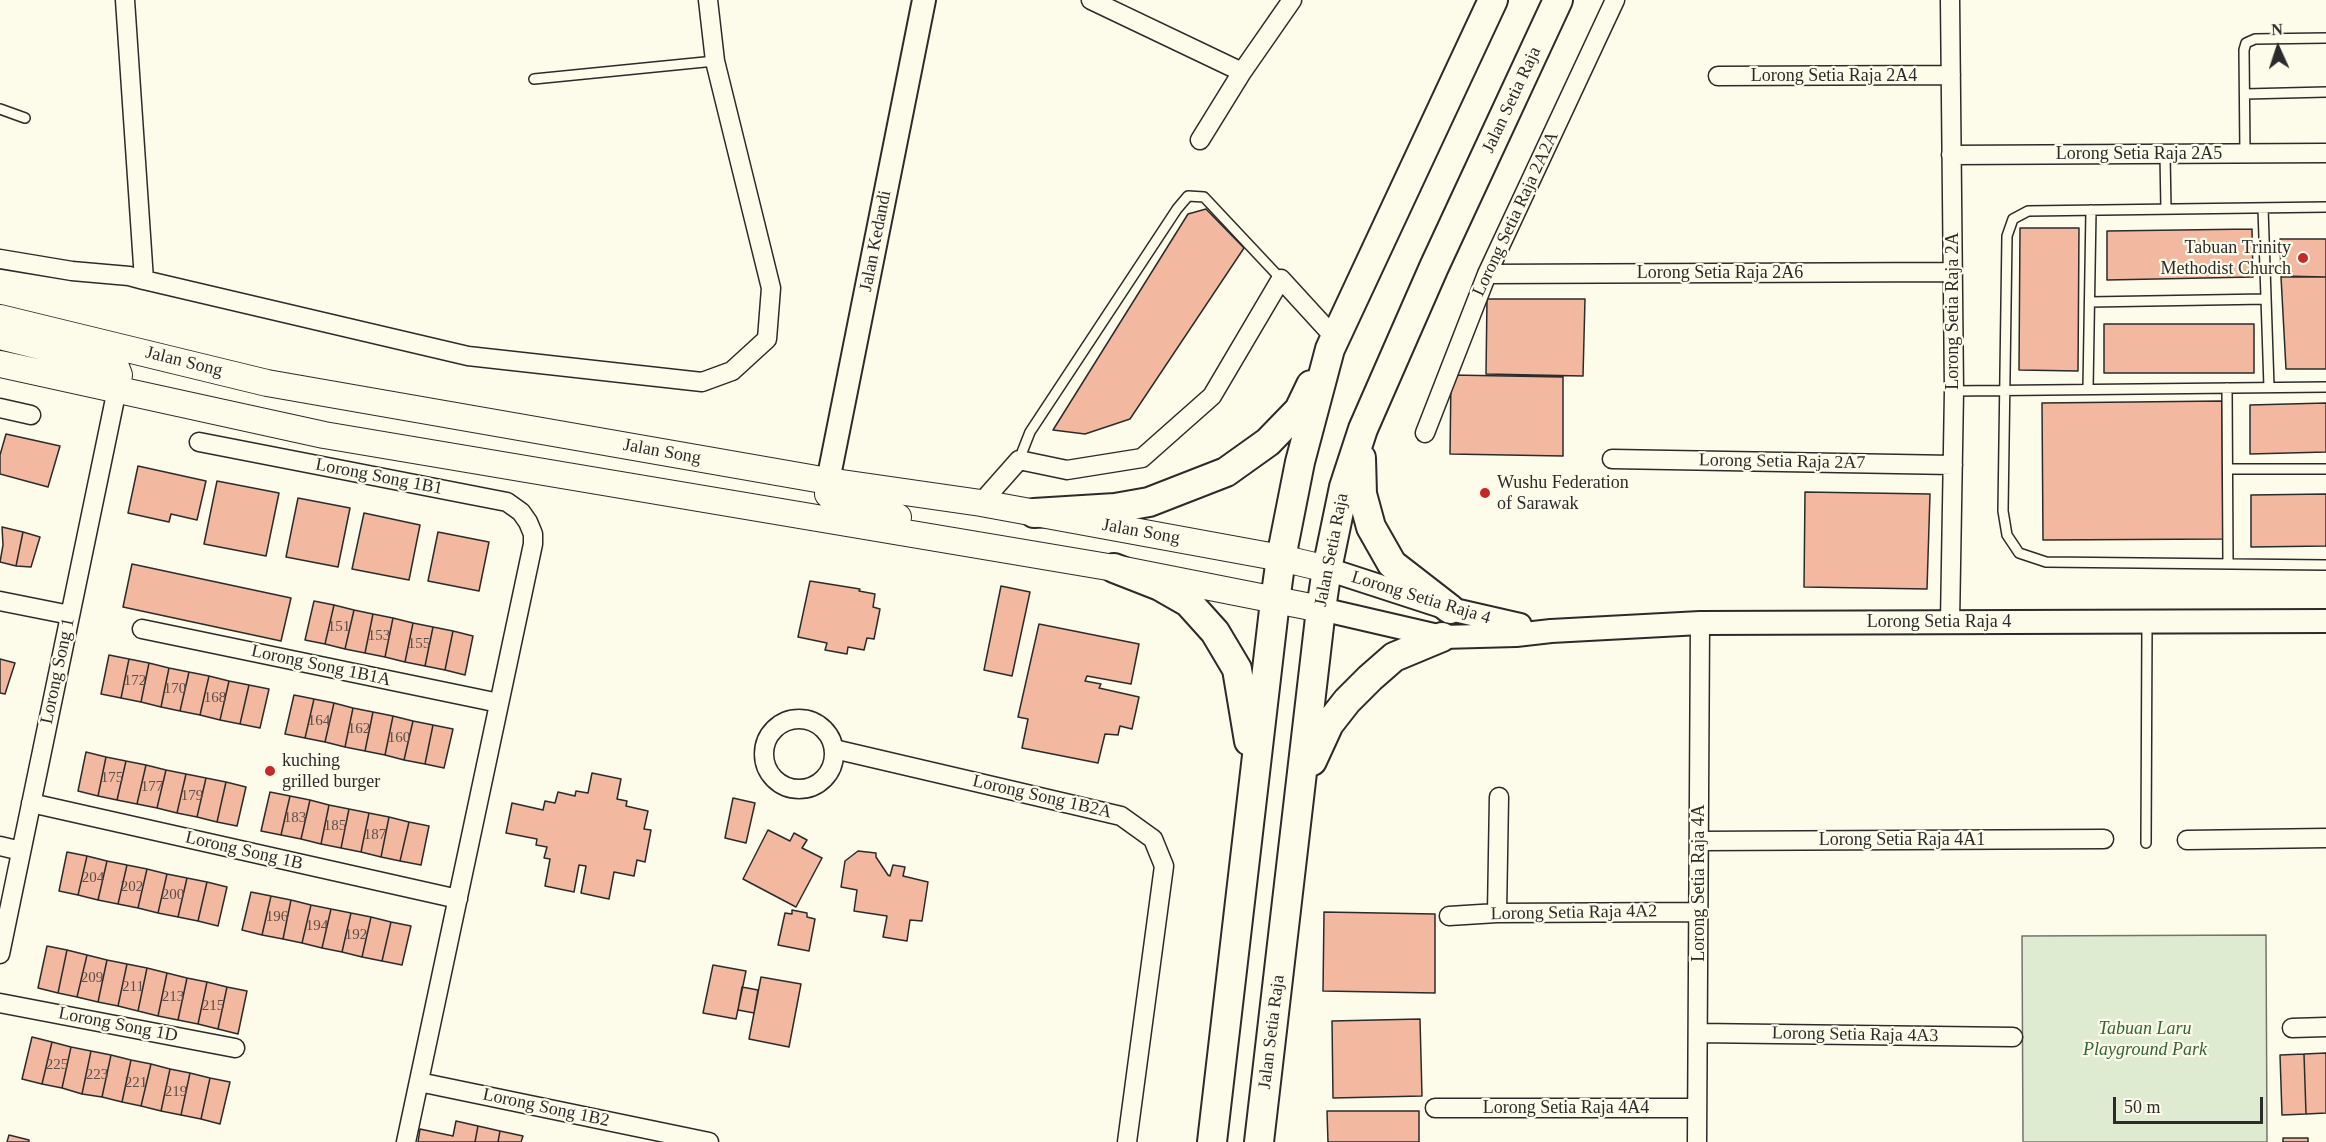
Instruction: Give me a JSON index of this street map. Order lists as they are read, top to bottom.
{
  "streets": {
    "main road": ["Jalan Setia Raja", "Jalan Song"],
    "street": [
      "Lorong Setia Raja 2A4",
      "Lorong Setia Raja 2A5",
      "Lorong Setia Raja 2A2A",
      "Jalan Kedandi",
      "Lorong Setia Raja 2A6",
      "Lorong Setia Raja 2A",
      "Lorong Setia Raja 2A7",
      "Lorong Song 1B1",
      "Lorong Setia Raja 4",
      "Lorong Song 1B1A",
      "Lorong Song 1",
      "Lorong Song 1B2A",
      "Lorong Setia Raja 4A1",
      "Lorong Song 1B",
      "Lorong Setia Raja 4A",
      "Lorong Setia Raja 4A2",
      "Lorong Song 1D",
      "Lorong Setia Raja 4A3",
      "Lorong Song 1B2",
      "Lorong Setia Raja 4A4"
    ]
  },
  "crossings": [
    ["Lorong Setia Raja 2A4", "Lorong Setia Raja 2A"],
    ["Jalan Setia Raja", "Jalan Song"],
    ["Jalan Setia Raja", "Lorong Setia Raja 4"],
    ["Lorong Setia Raja 2A5", "Lorong Setia Raja 2A"],
    ["Lorong Setia Raja 2A2A", "Lorong Setia Raja 2A6"],
    ["Jalan Kedandi", "Jalan Song"],
    ["Lorong Setia Raja 2A6", "Lorong Setia Raja 2A"],
    ["Lorong Setia Raja 2A", "Lorong Setia Raja 2A7"],
    ["Lorong Setia Raja 2A", "Lorong Setia Raja 4"],
    ["Jalan Song", "Lorong Setia Raja 4"],
    ["Lorong Song 1B1", "Lorong Song 1B1A"],
    ["Lorong Setia Raja 4", "Lorong Setia Raja 4A"],
    ["Lorong Song 1", "Lorong Song 1B"],
    ["Lorong Setia Raja 4A1", "Lorong Setia Raja 4A"],
    ["Lorong Setia Raja 4A", "Lorong Setia Raja 4A2"],
    ["Lorong Setia Raja 4A", "Lorong Setia Raja 4A3"],
    ["Lorong Setia Raja 4A", "Lorong Setia Raja 4A4"]
  ],
  "parks": ["Tabuan Laru Playground Park"],
  "places": ["Tabuan Trinity Methodist Church", "Wushu Federation of Sarawak", "kuching grilled burger"],
  "house_numbers": [
    "151",
    "153",
    "155",
    "172",
    "170",
    "168",
    "164",
    "162",
    "160",
    "175",
    "177",
    "179",
    "183",
    "185",
    "187",
    "204",
    "202",
    "200",
    "196",
    "194",
    "192",
    "209",
    "211",
    "213",
    "215",
    "225",
    "223",
    "221",
    "219"
  ],
  "scale_bar": "50 m",
  "north": "top"
}
